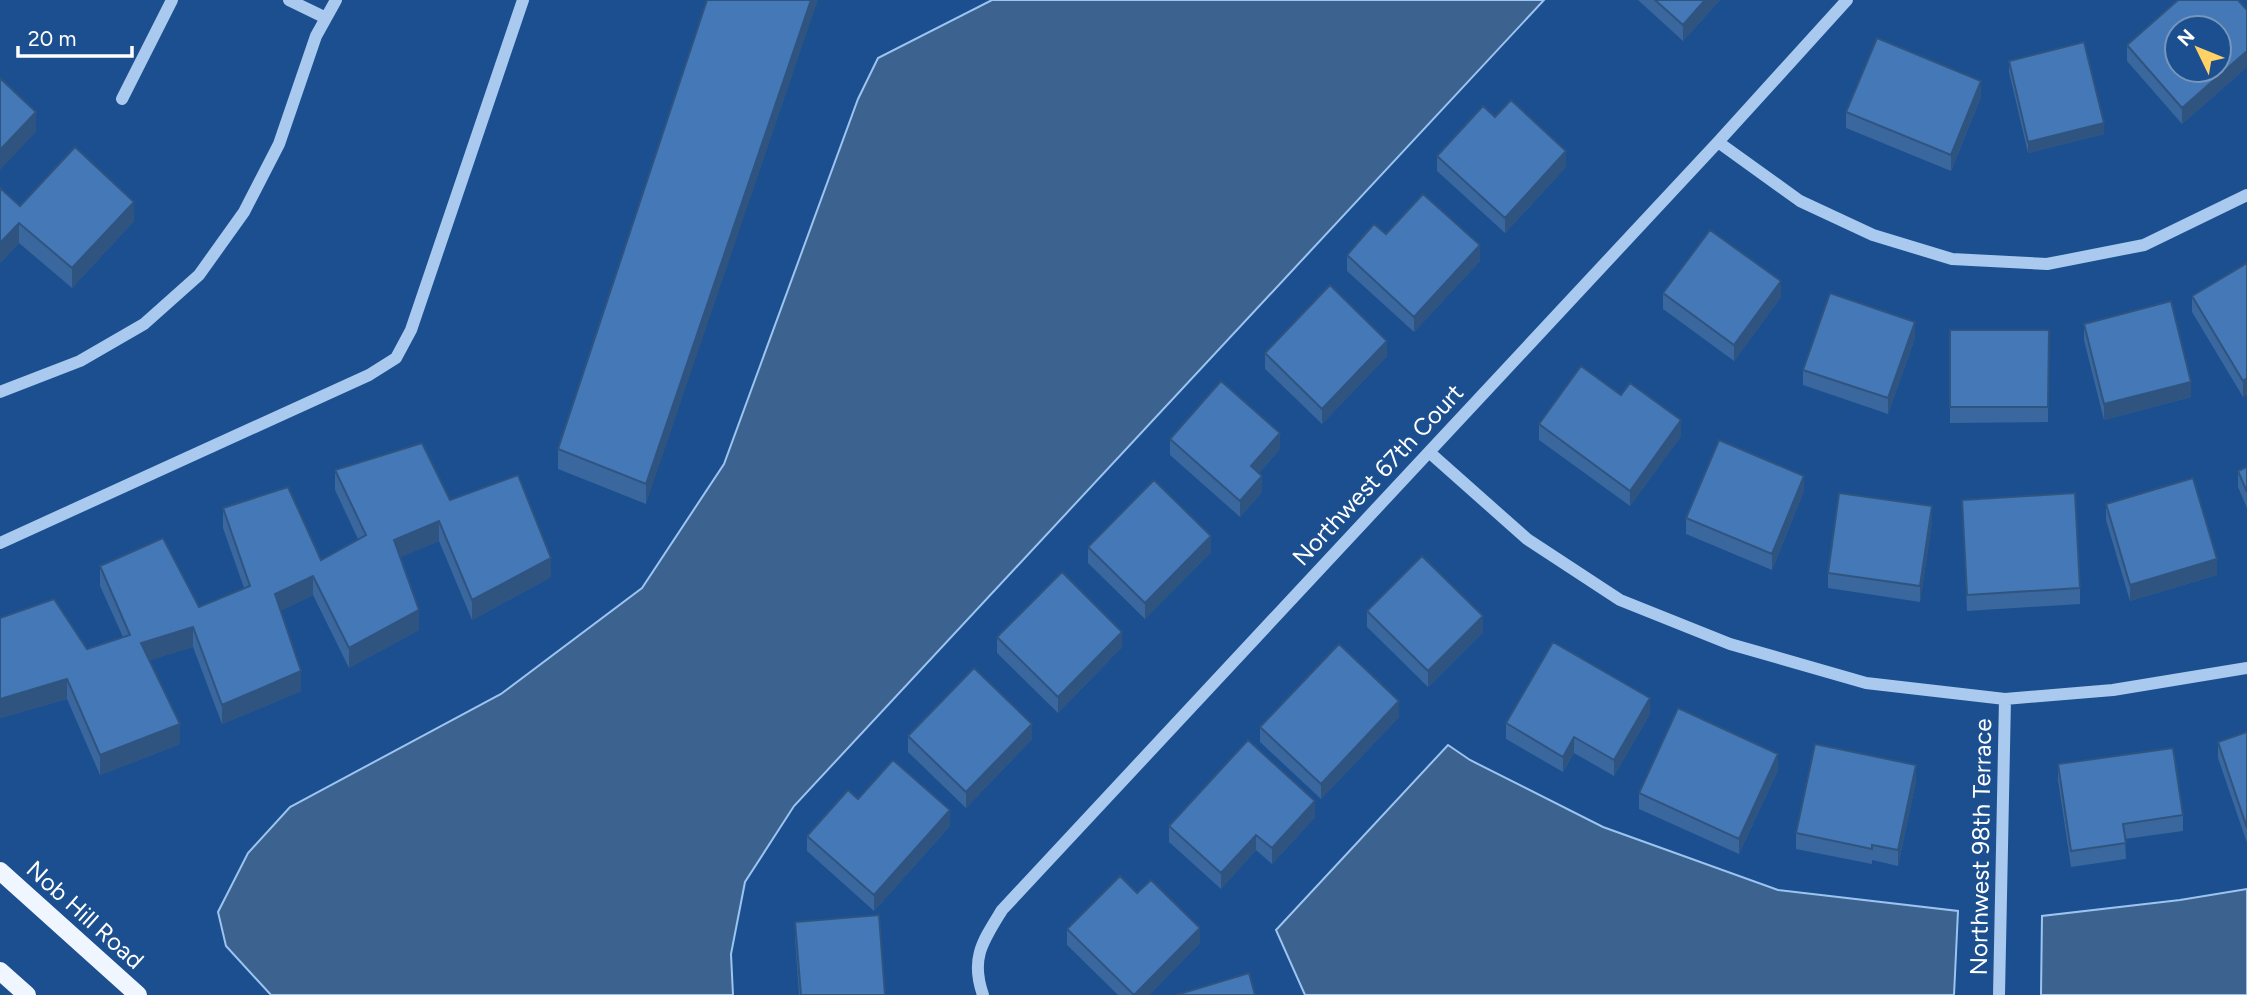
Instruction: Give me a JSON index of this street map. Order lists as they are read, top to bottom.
{
  "streets": {
    "main road": ["Nob Hill Road"],
    "street": ["Northwest 67th Court", "Northwest 98th Terrace"]
  },
  "scale_bar": "20 m",
  "north": "top left"
}
